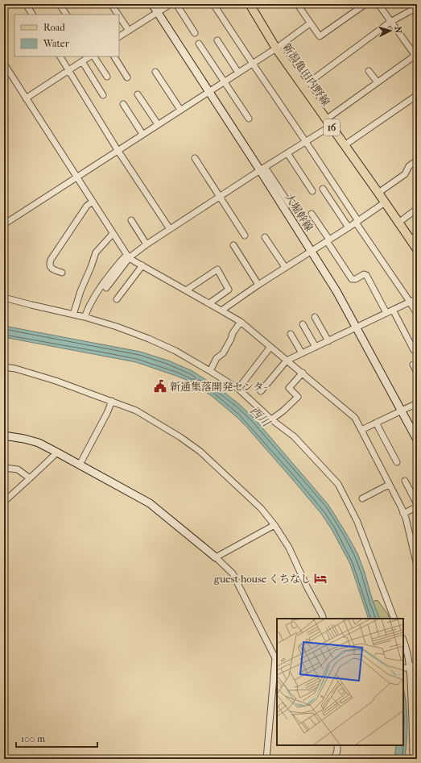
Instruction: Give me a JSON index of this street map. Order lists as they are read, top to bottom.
{
  "streets": {
    "main road": ["新潟亀田内野線", "16"],
    "street": ["大堀幹線"]
  },
  "water": ["西川"],
  "places": {
    "public building": ["新通集落開発センタ-"],
    "hotel": ["guest house くちなし"]
  },
  "legend": ["Road", "Water"],
  "scale_bar": "100 m",
  "north": "right"
}
